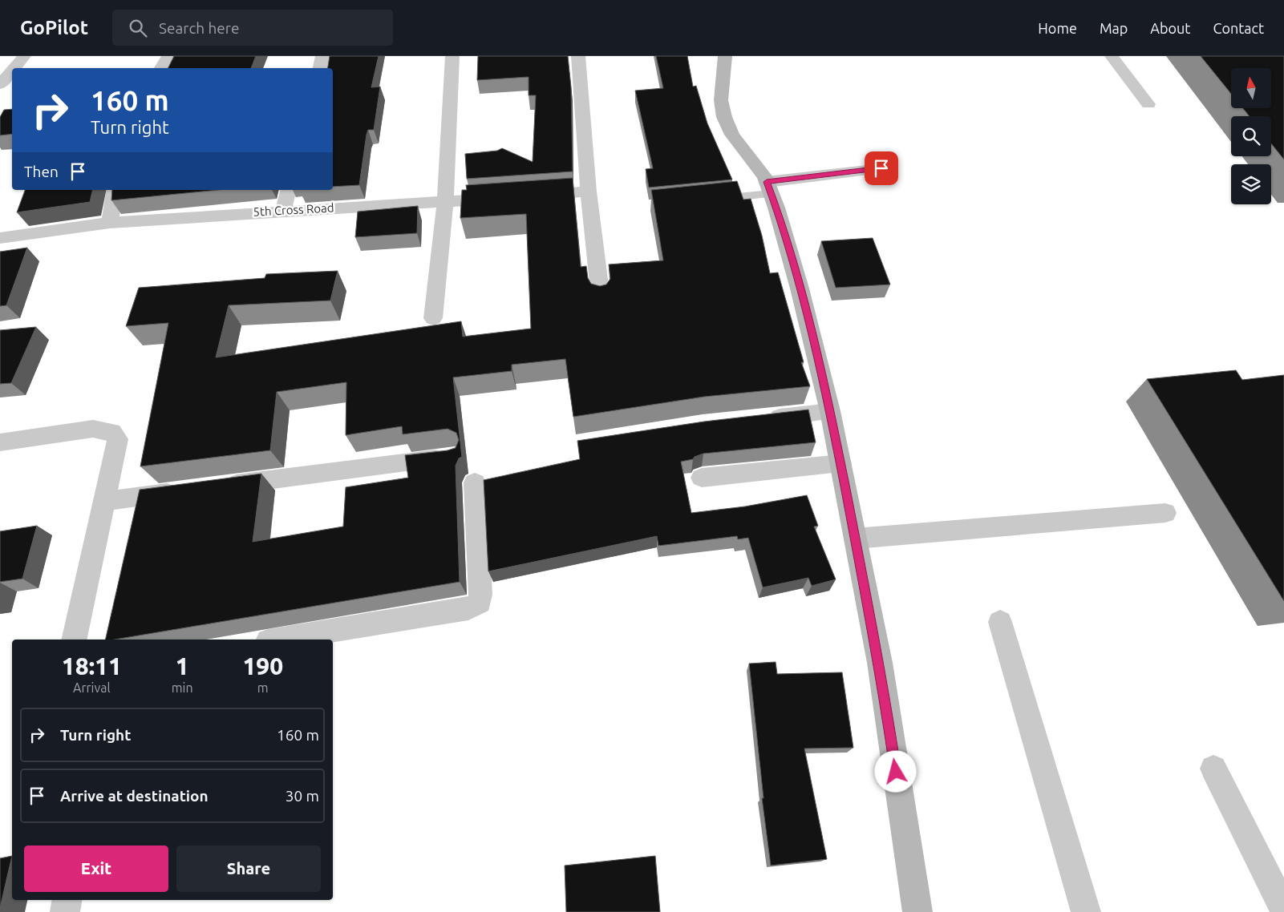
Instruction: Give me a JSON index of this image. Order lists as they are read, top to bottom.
{
  "streets": {
    "street": ["5th Cross Road"]
  },
  "north": "top",
  "page": {
    "header": "GoPilot",
    "search": "Search here",
    "nav": [
      "Home",
      "Map",
      "About",
      "Contact"
    ],
    "turn": ["160 m", "Turn right"],
    "then": "Then",
    "eta": [
      "18:11",
      "Arrival",
      "1",
      "min",
      "190",
      "m"
    ],
    "list": [
      {
        "name": "Turn right",
        "value": "160 m"
      },
      {
        "name": "Arrive at destination",
        "value": "30 m"
      }
    ],
    "buttons": ["Exit", "Share"]
  }
}
